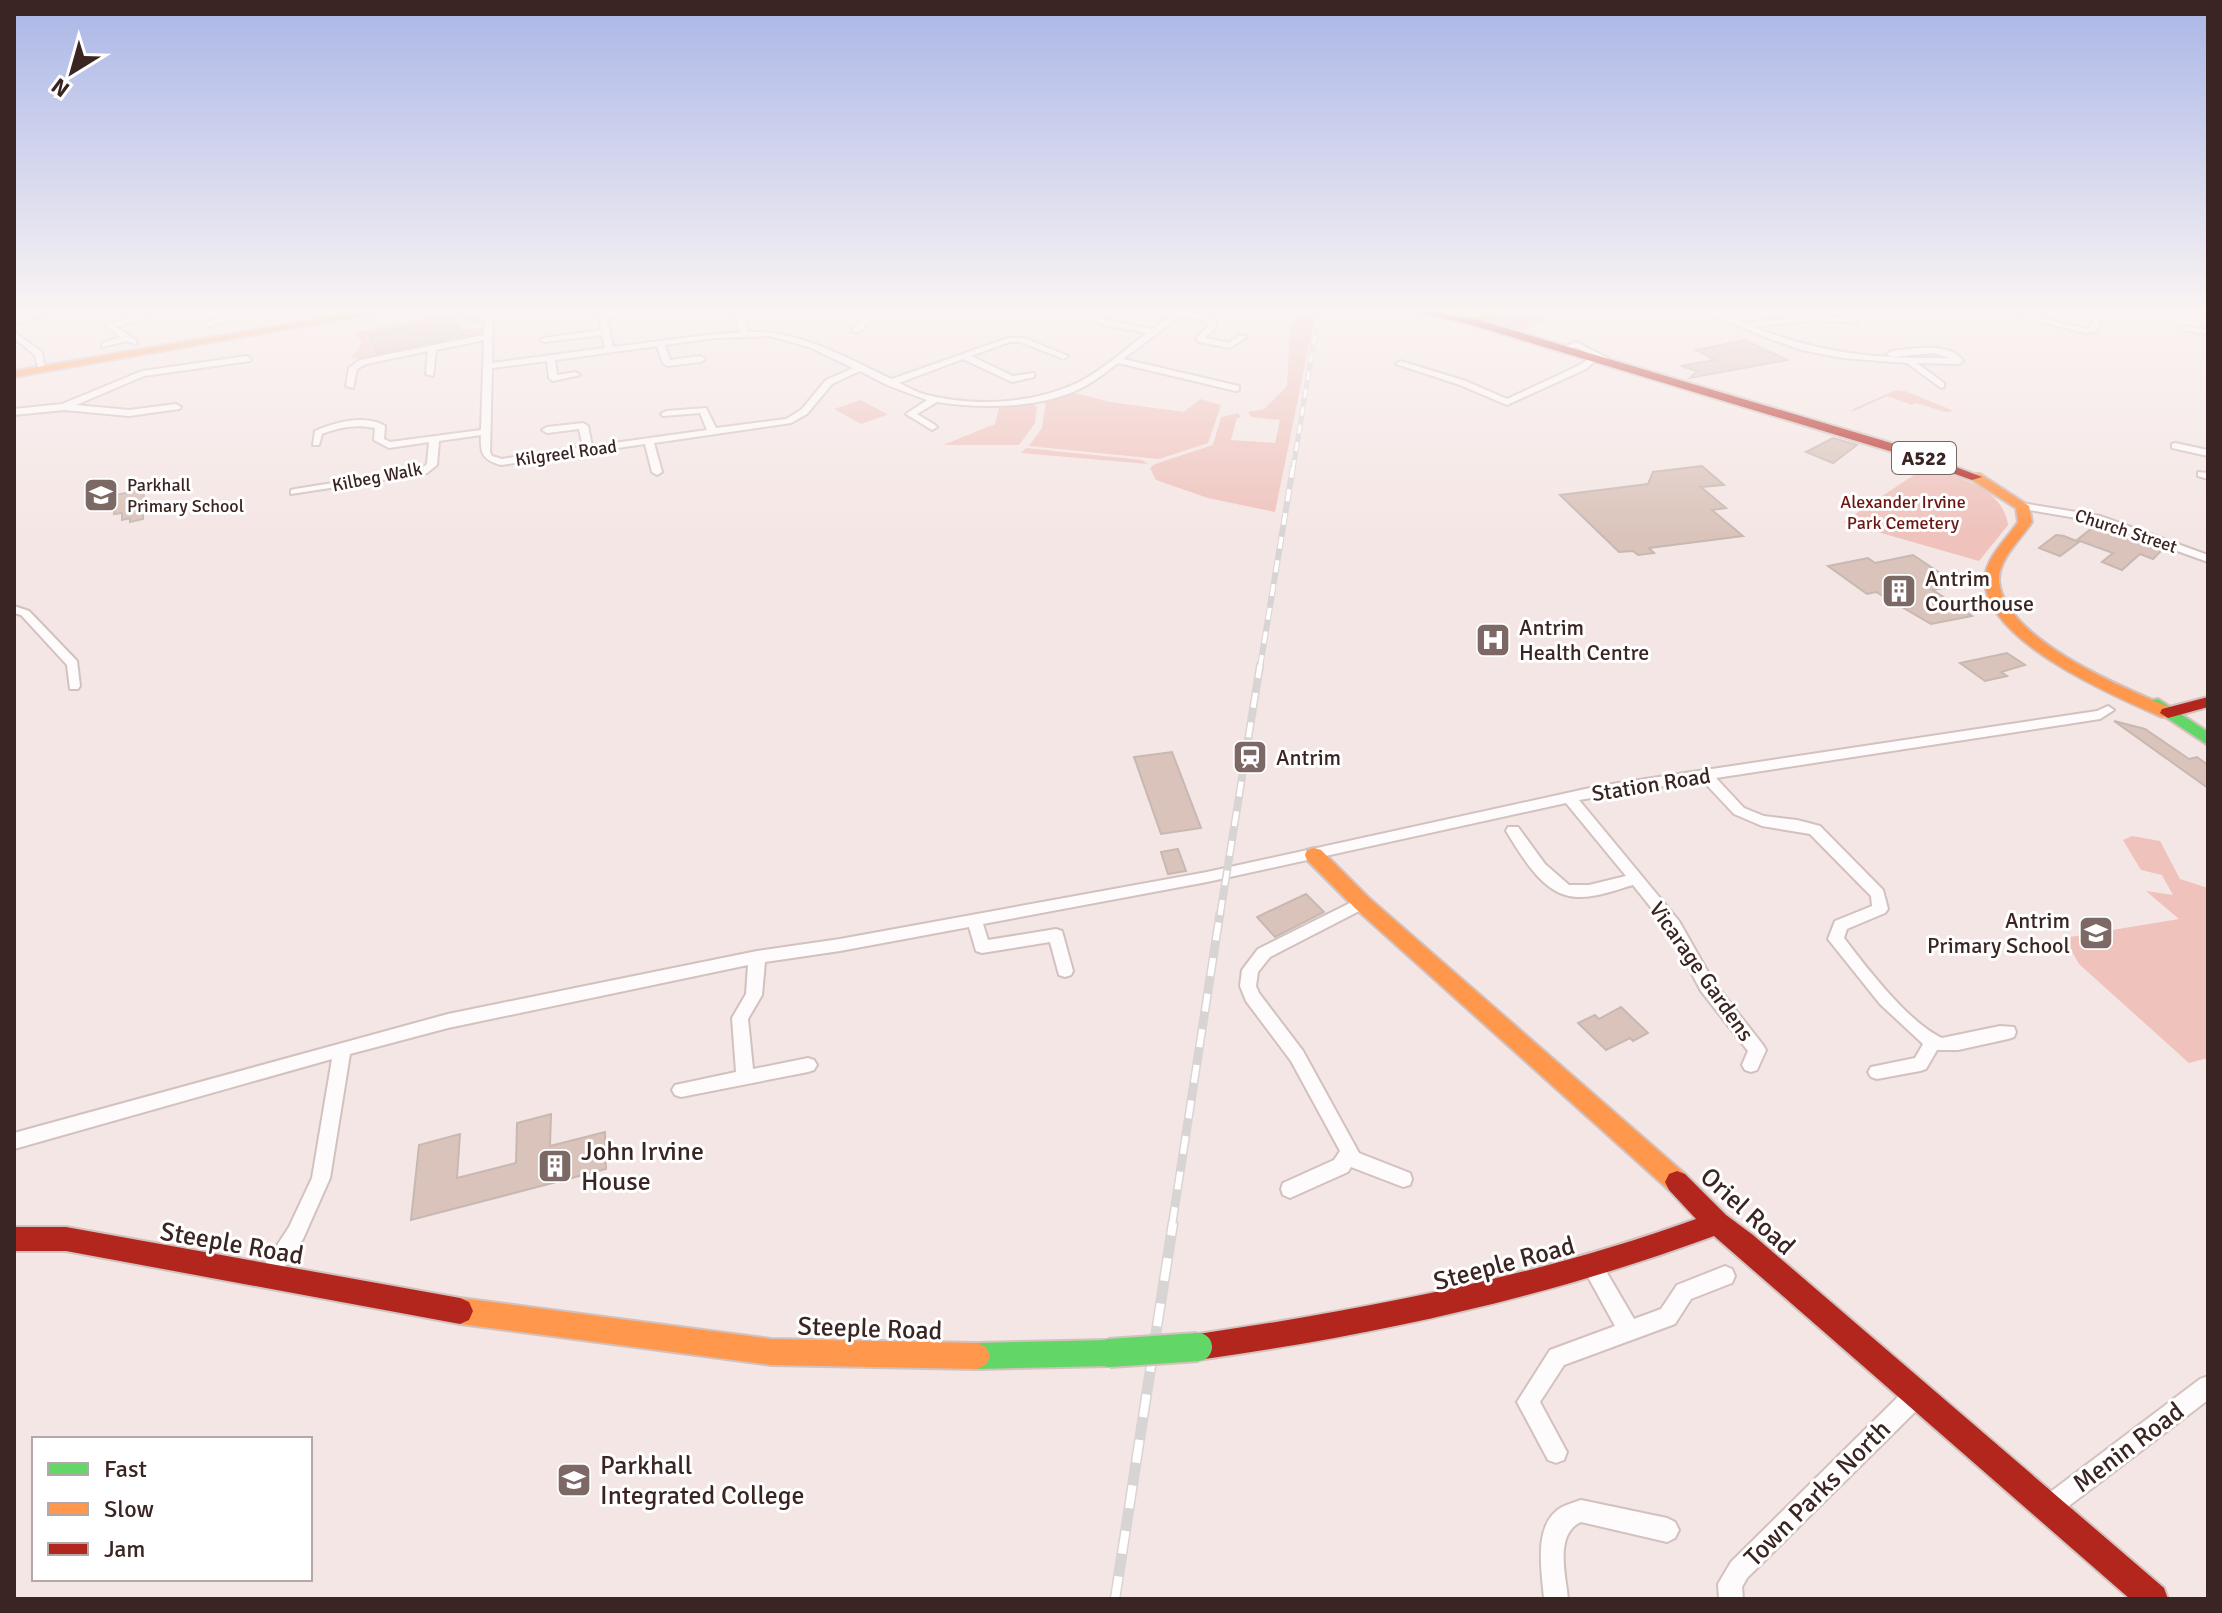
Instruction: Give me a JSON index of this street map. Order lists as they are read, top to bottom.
{
  "streets": {
    "street": [
      "Kilgreel Road",
      "A522",
      "Kilbeg Walk",
      "Church Street",
      "Station Road",
      "Vicarage Gardens",
      "Oriel Road",
      "Steeple Road",
      "Menin Road",
      "Town Parks North"
    ]
  },
  "crossings": [
    ["Station Road", "Vicarage Gardens"],
    ["Station Road", "Oriel Road"],
    ["Oriel Road", "Steeple Road"],
    ["Oriel Road", "Menin Road"],
    ["Oriel Road", "Town Parks North"]
  ],
  "parks": ["Alexander Irvine Park Cemetery"],
  "places": {
    "school or university": ["Parkhall Primary School", "Antrim Primary School", "Parkhall Integrated College"],
    "building": ["Antrim Courthouse", "John Irvine House"],
    "hospital": ["Antrim Health Centre"],
    "station": ["Antrim"]
  },
  "legend": ["Fast", "Slow", "Jam"],
  "north": "bottom left"
}
